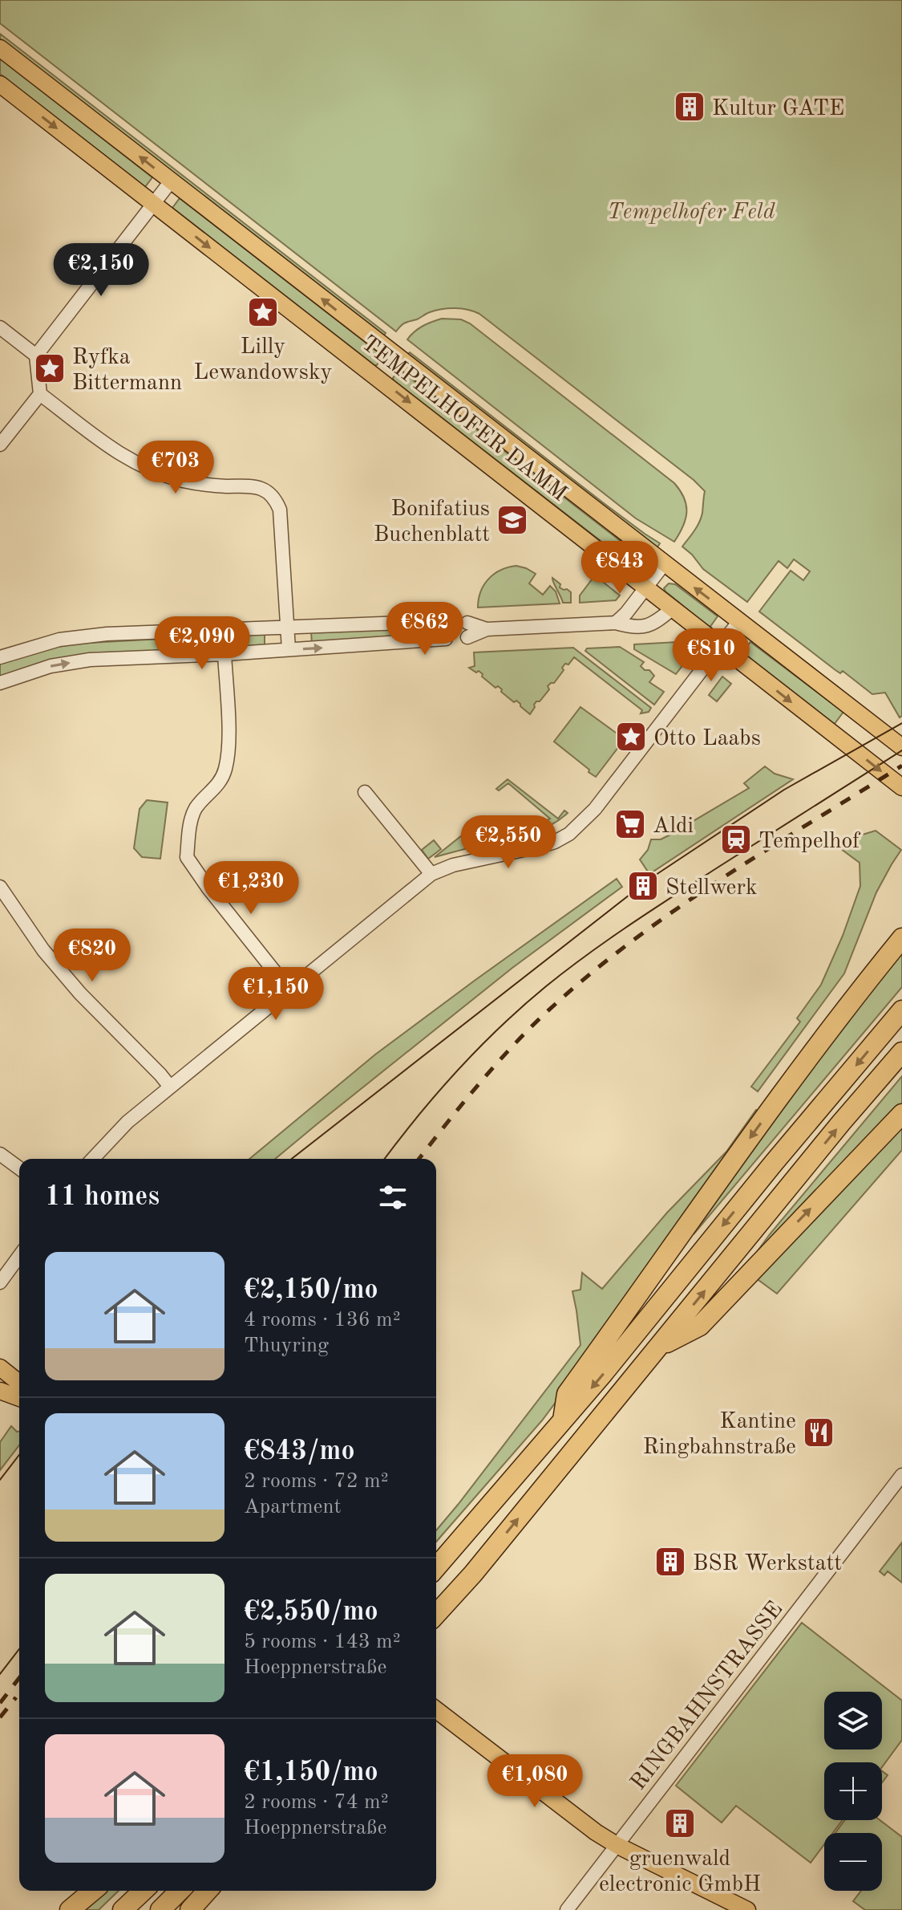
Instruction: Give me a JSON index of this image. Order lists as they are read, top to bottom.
{
  "streets": {
    "main road": ["TEMPELHOFER DAMM"],
    "street": ["RINGBAHNSTRASSE"]
  },
  "parks": ["Tempelhofer Feld"],
  "places": {
    "building": [
      "Kultur GATE",
      "Stellwerk",
      "BSR Werkstatt",
      "gruenwald electronic GmbH"
    ],
    "place": ["Lilly Lewandowsky", "Ryfka Bittermann", "Otto Laabs"],
    "school or university": ["Bonifatius Buchenblatt"],
    "supermarket": ["Aldi"],
    "station": ["Tempelhof"],
    "restaurant": ["Kantine Ringbahnstraße"]
  },
  "page": {
    "price": [
      "€2,150",
      "€703",
      "€843",
      "€862",
      "€2,090",
      "€810",
      "€2,550",
      "€1,230",
      "€820",
      "€1,150",
      "€1,080"
    ],
    "heading": "11 homes",
    "list": [
      {
        "name": "€2,150/mo",
        "note": "4 rooms · 136 m² · Thuyring"
      },
      {
        "name": "€843/mo",
        "note": "2 rooms · 72 m² · Apartment"
      },
      {
        "name": "€2,550/mo",
        "note": "5 rooms · 143 m² · Hoeppnerstraße"
      },
      {
        "name": "€1,150/mo",
        "note": "2 rooms · 74 m² · Hoeppnerstraße"
      }
    ],
    "map_buttons": ["+", "−"]
  }
}
